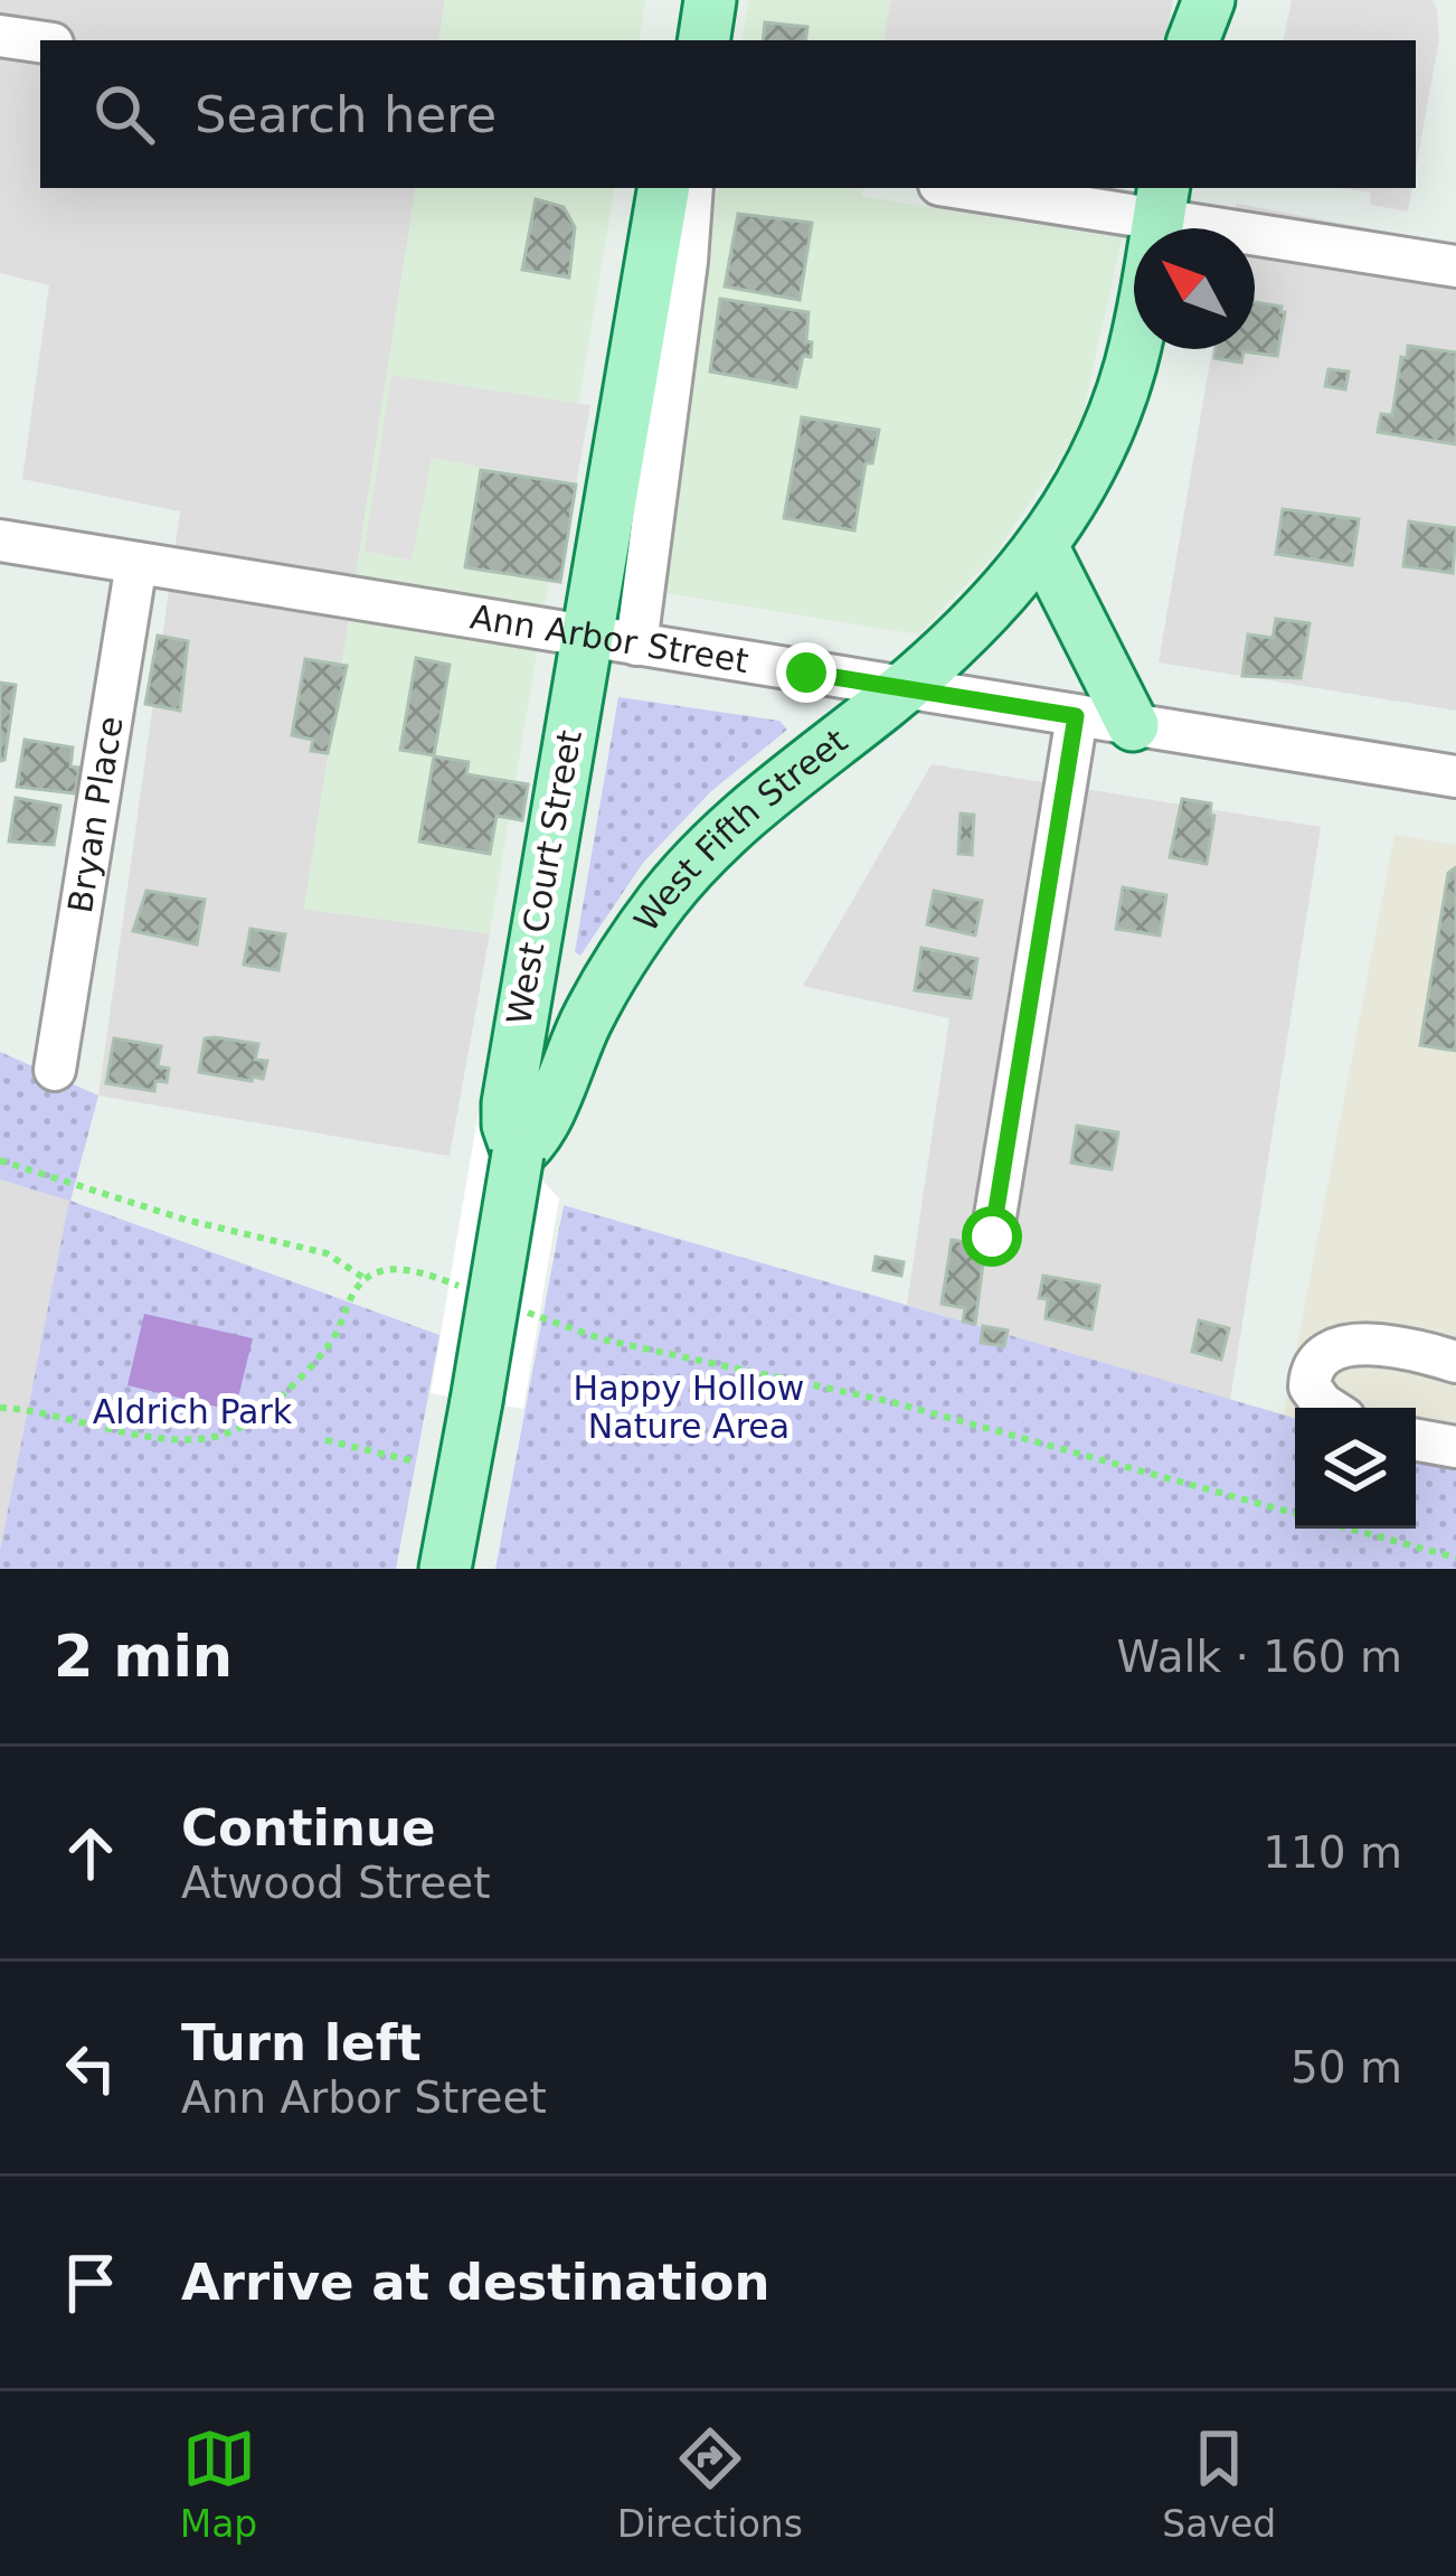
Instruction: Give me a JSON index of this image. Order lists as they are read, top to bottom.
{
  "streets": {
    "main road": ["West Fifth Street", "West Court Street"],
    "street": ["Ann Arbor Street", "Bryan Place"]
  },
  "crossings": [
    ["Ann Arbor Street", "Bryan Place"],
    ["Ann Arbor Street", "West Fifth Street"],
    ["Ann Arbor Street", "West Court Street"],
    ["West Fifth Street", "West Court Street"]
  ],
  "parks": ["Happy Hollow Nature Area", "Aldrich Park"],
  "north": "top left",
  "page": {
    "search": "Search here",
    "heading": ["2 min", "Walk · 160 m"],
    "list": [
      ["Continue", "Atwood Street", "110 m"],
      ["Turn left", "Ann Arbor Street", "50 m"],
      "Arrive at destination"
    ],
    "nav": ["Map", "Directions", "Saved"]
  }
}
